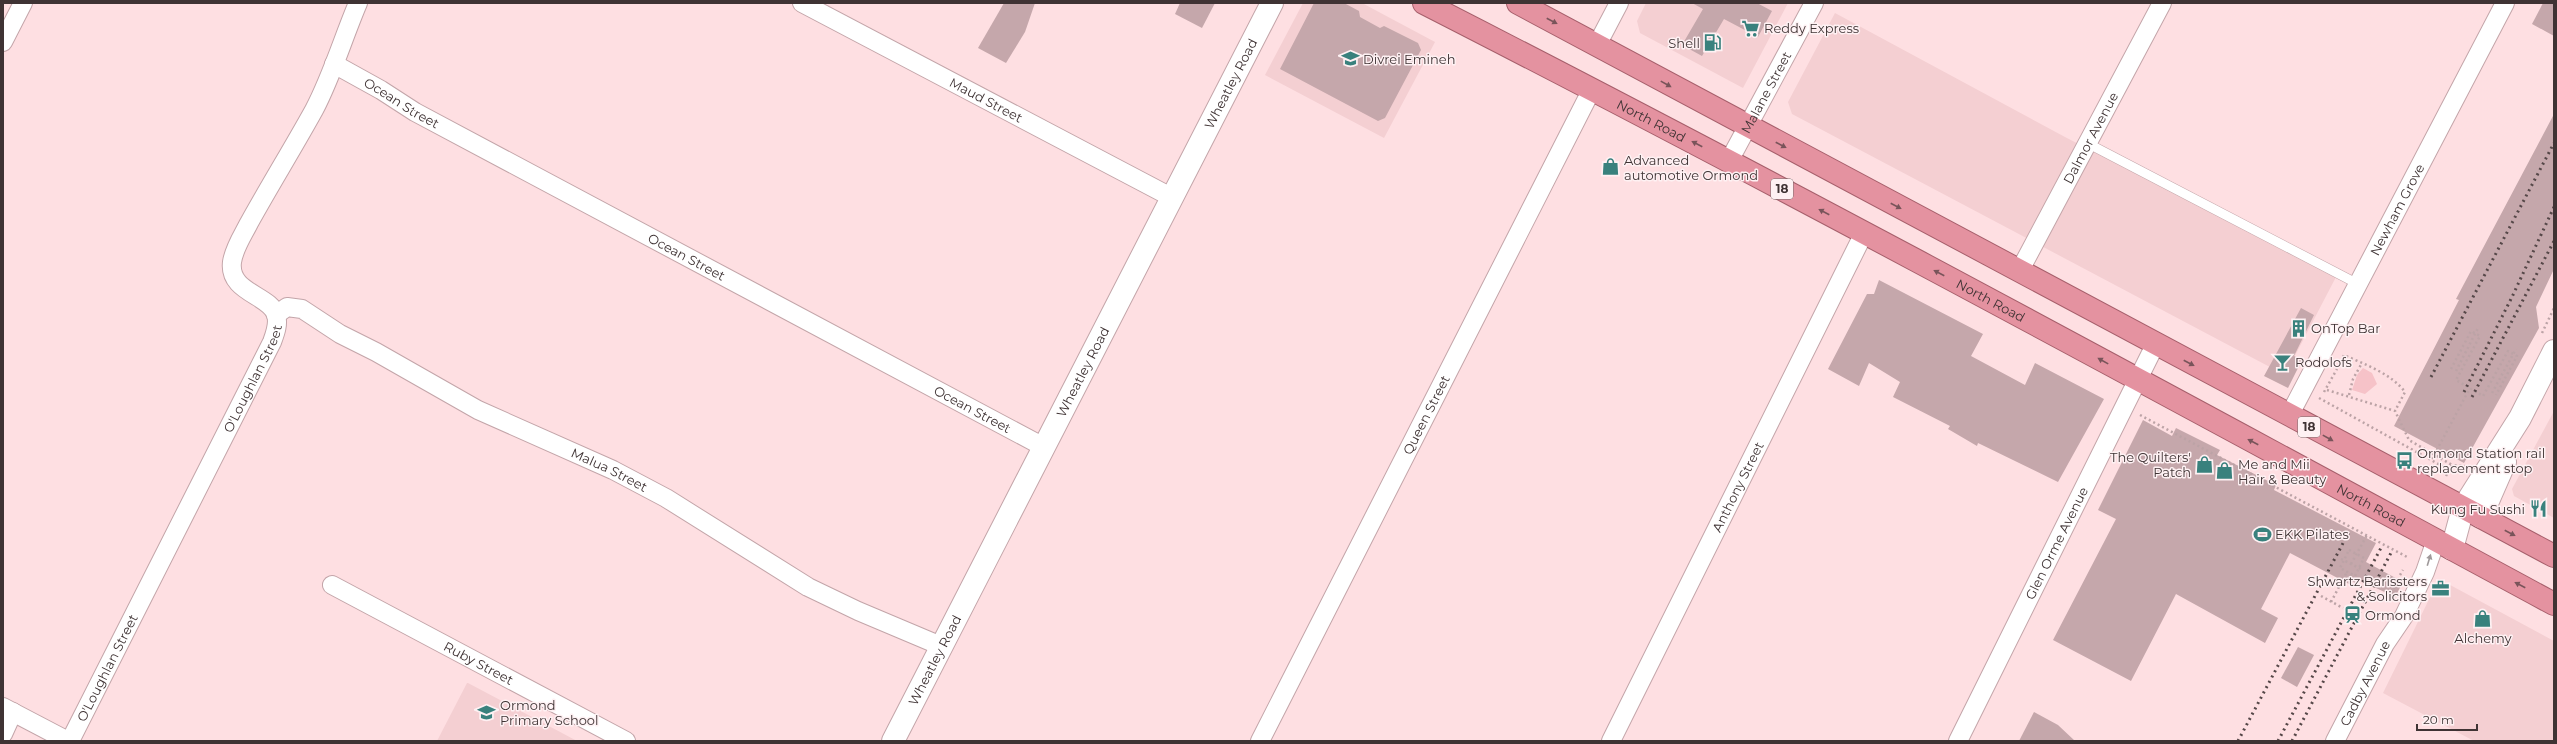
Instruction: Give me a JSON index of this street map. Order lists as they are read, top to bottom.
{
  "streets": {
    "highway": ["North Road", "18"],
    "street": [
      "Wheatley Road",
      "Malane Street",
      "Maud Street",
      "Ocean Street",
      "Dalmor Avenue",
      "Newham Grove",
      "O'Loughlan Street",
      "Queen Street",
      "Malua Street",
      "Anthony Street",
      "Glen Orme Avenue",
      "Ruby Street",
      "Cadby Avenue"
    ]
  },
  "crossings": [
    ["Wheatley Road", "Maud Street"],
    ["Wheatley Road", "Ocean Street"],
    ["Wheatley Road", "Malua Street"],
    ["Malane Street", "North Road"],
    ["Malane Street", "18"],
    ["Ocean Street", "O'Loughlan Street"],
    ["North Road", "Queen Street"],
    ["North Road", "Anthony Street"],
    ["North Road", "Glen Orme Avenue"],
    ["North Road", "Cadby Avenue"],
    ["Dalmor Avenue", "18"],
    ["18", "Newham Grove"],
    ["18", "Glen Orme Avenue"],
    ["O'Loughlan Street", "Malua Street"]
  ],
  "one_way": ["Cadby Avenue"],
  "places": {
    "supermarket": ["Reddy Express"],
    "fuel station": ["Shell"],
    "school or university": ["Divrei Emineh", "Ormond Primary School"],
    "shop": [
      "Advanced automotive Ormond",
      "The Quilters' Patch",
      "Me and Mii Hair & Beauty",
      "Alchemy"
    ],
    "building": ["OnTop Bar"],
    "bar": ["Rodolofs"],
    "bus stop": ["Ormond Station rail replacement stop"],
    "restaurant": ["Kung Fu Sushi"],
    "sports": ["EKK Pilates"],
    "office": ["Shwartz Barissters & Solicitors"],
    "station": ["Ormond"]
  },
  "scale_bar": "20 m"
}
